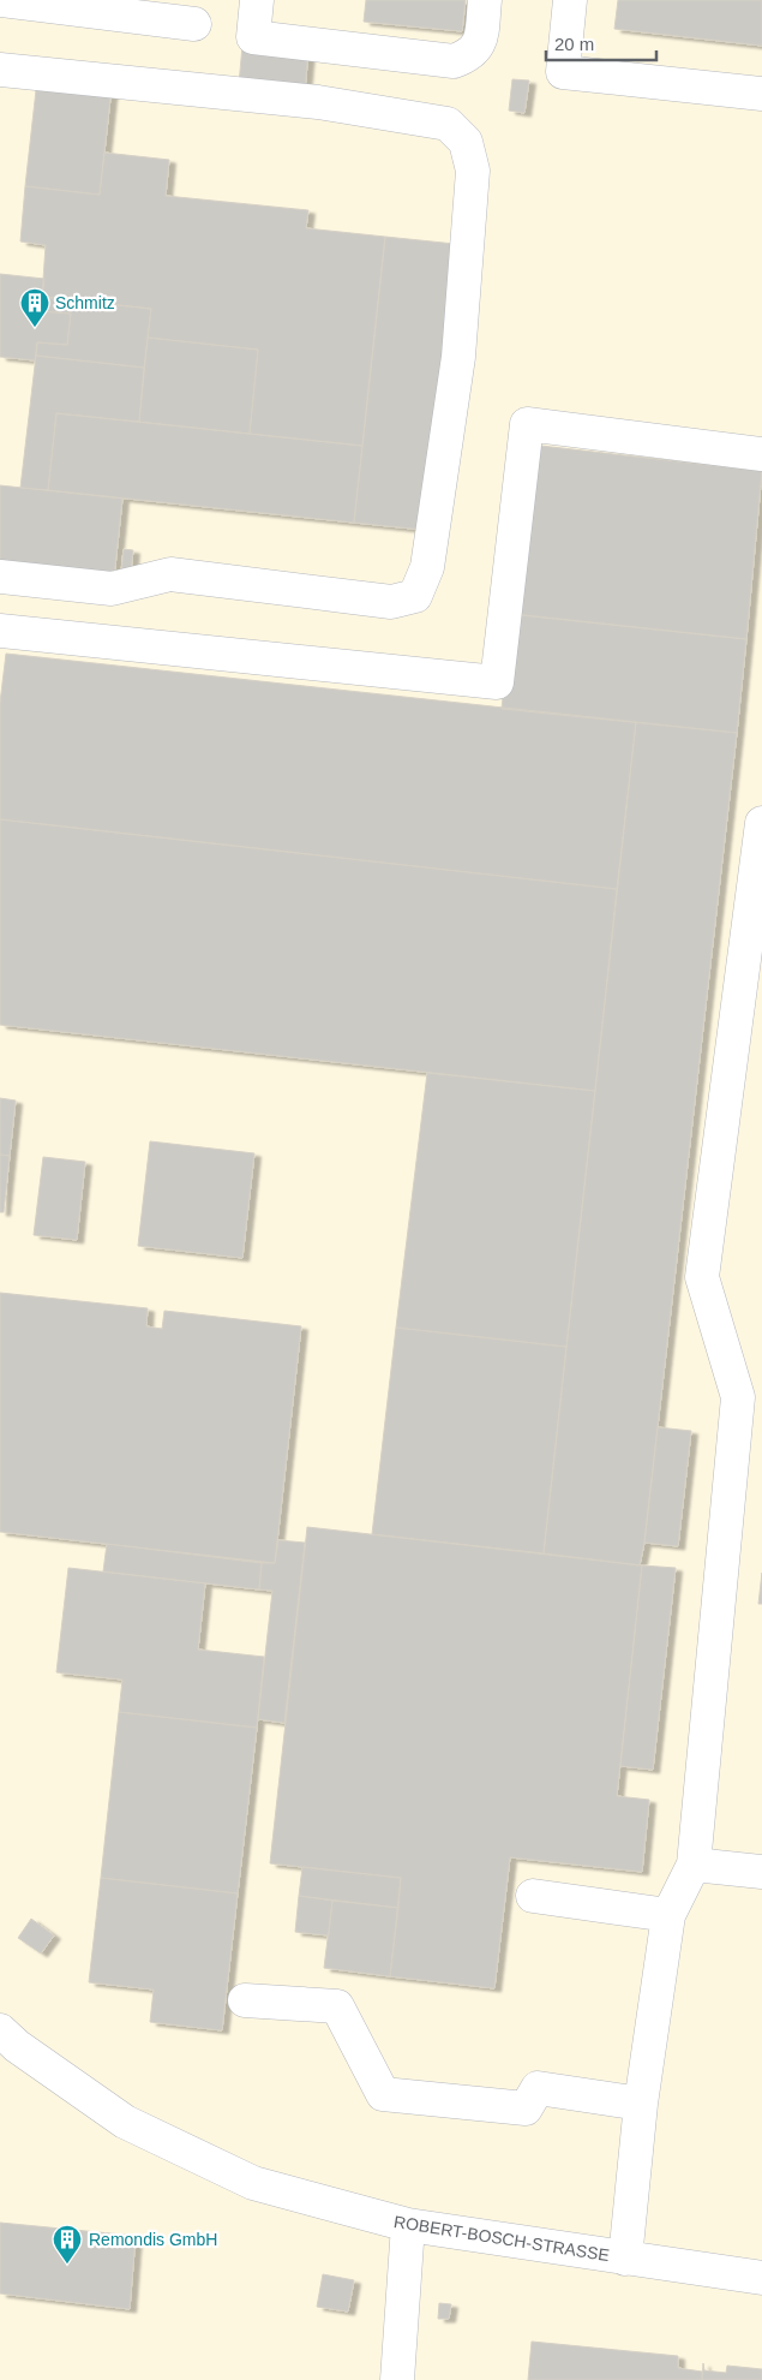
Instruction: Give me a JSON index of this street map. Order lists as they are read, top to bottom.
{
  "streets": {
    "street": ["ROBERT-BOSCH-STRASSE"]
  },
  "places": {
    "building": ["Schmitz", "Remondis GmbH"]
  },
  "scale_bar": "20 m"
}
